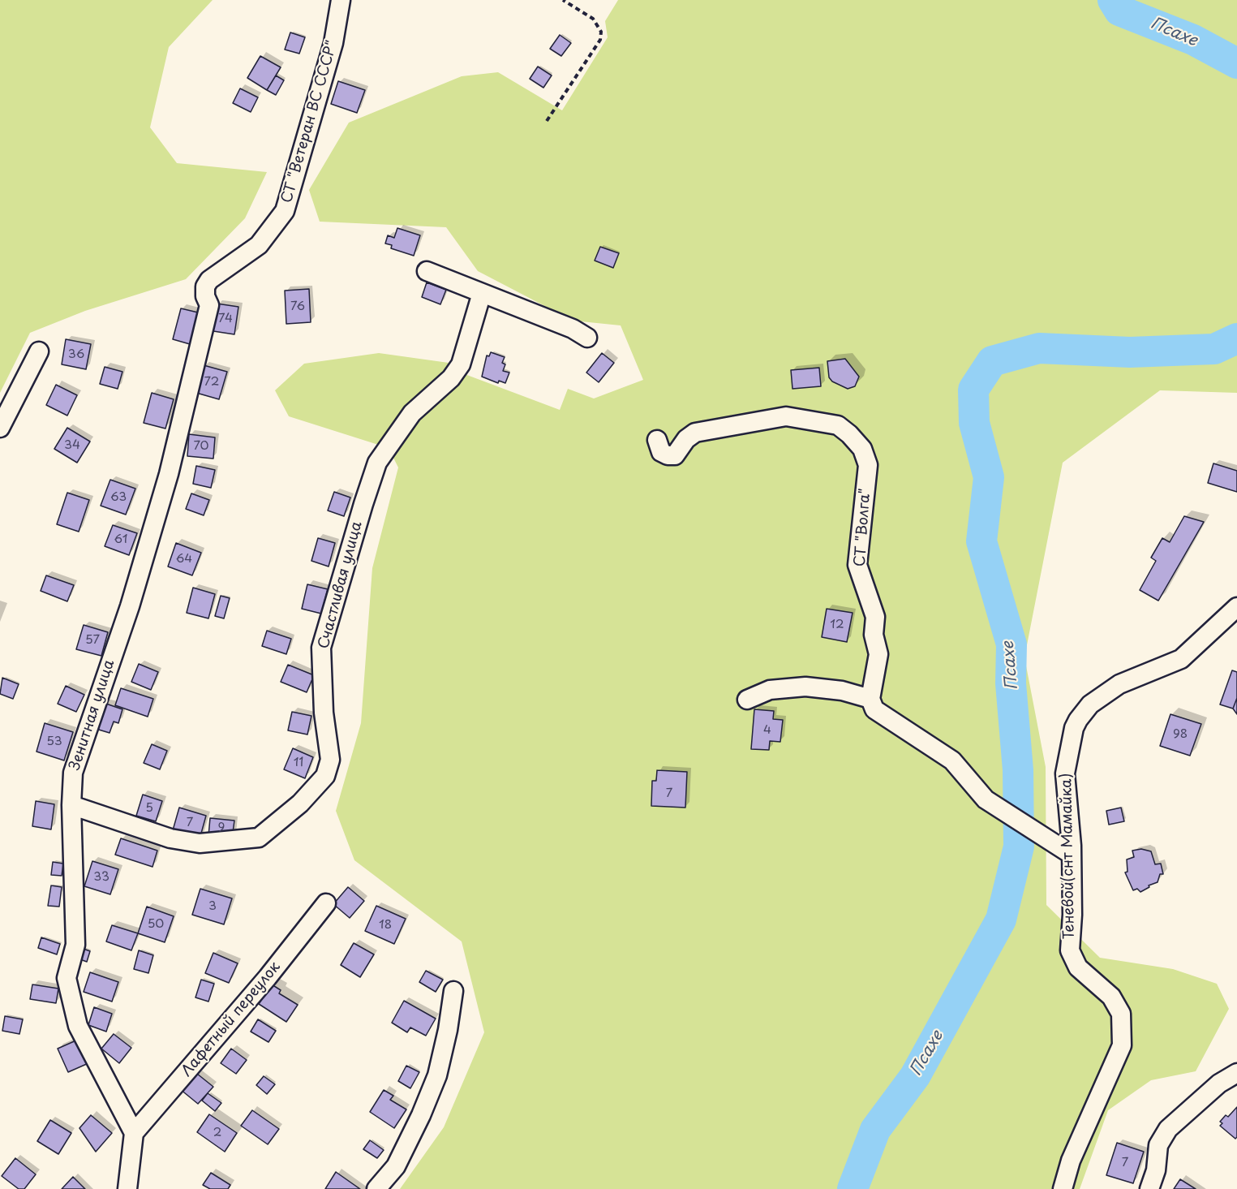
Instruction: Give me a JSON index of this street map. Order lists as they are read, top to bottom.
{
  "streets": {
    "street": [
      "СТ \"Ветеран ВС СССР\"",
      "СТ \"Волга\"",
      "Счастливая улица",
      "Зенитная улица",
      "Теневой(снт Мамайка)",
      "Лафетный переулок"
    ]
  },
  "crossings": [
    ["СТ \"Ветеран ВС СССР\"", "Зенитная улица"],
    ["Счастливая улица", "Зенитная улица"],
    ["Зенитная улица", "Лафетный переулок"]
  ],
  "water": ["Псахе"],
  "house_numbers": [
    "76",
    "74",
    "36",
    "72",
    "34",
    "70",
    "63",
    "61",
    "64",
    "12",
    "57",
    "4",
    "98",
    "53",
    "11",
    "7",
    "5",
    "7",
    "9",
    "33",
    "3",
    "50",
    "18",
    "2",
    "7"
  ]
}
